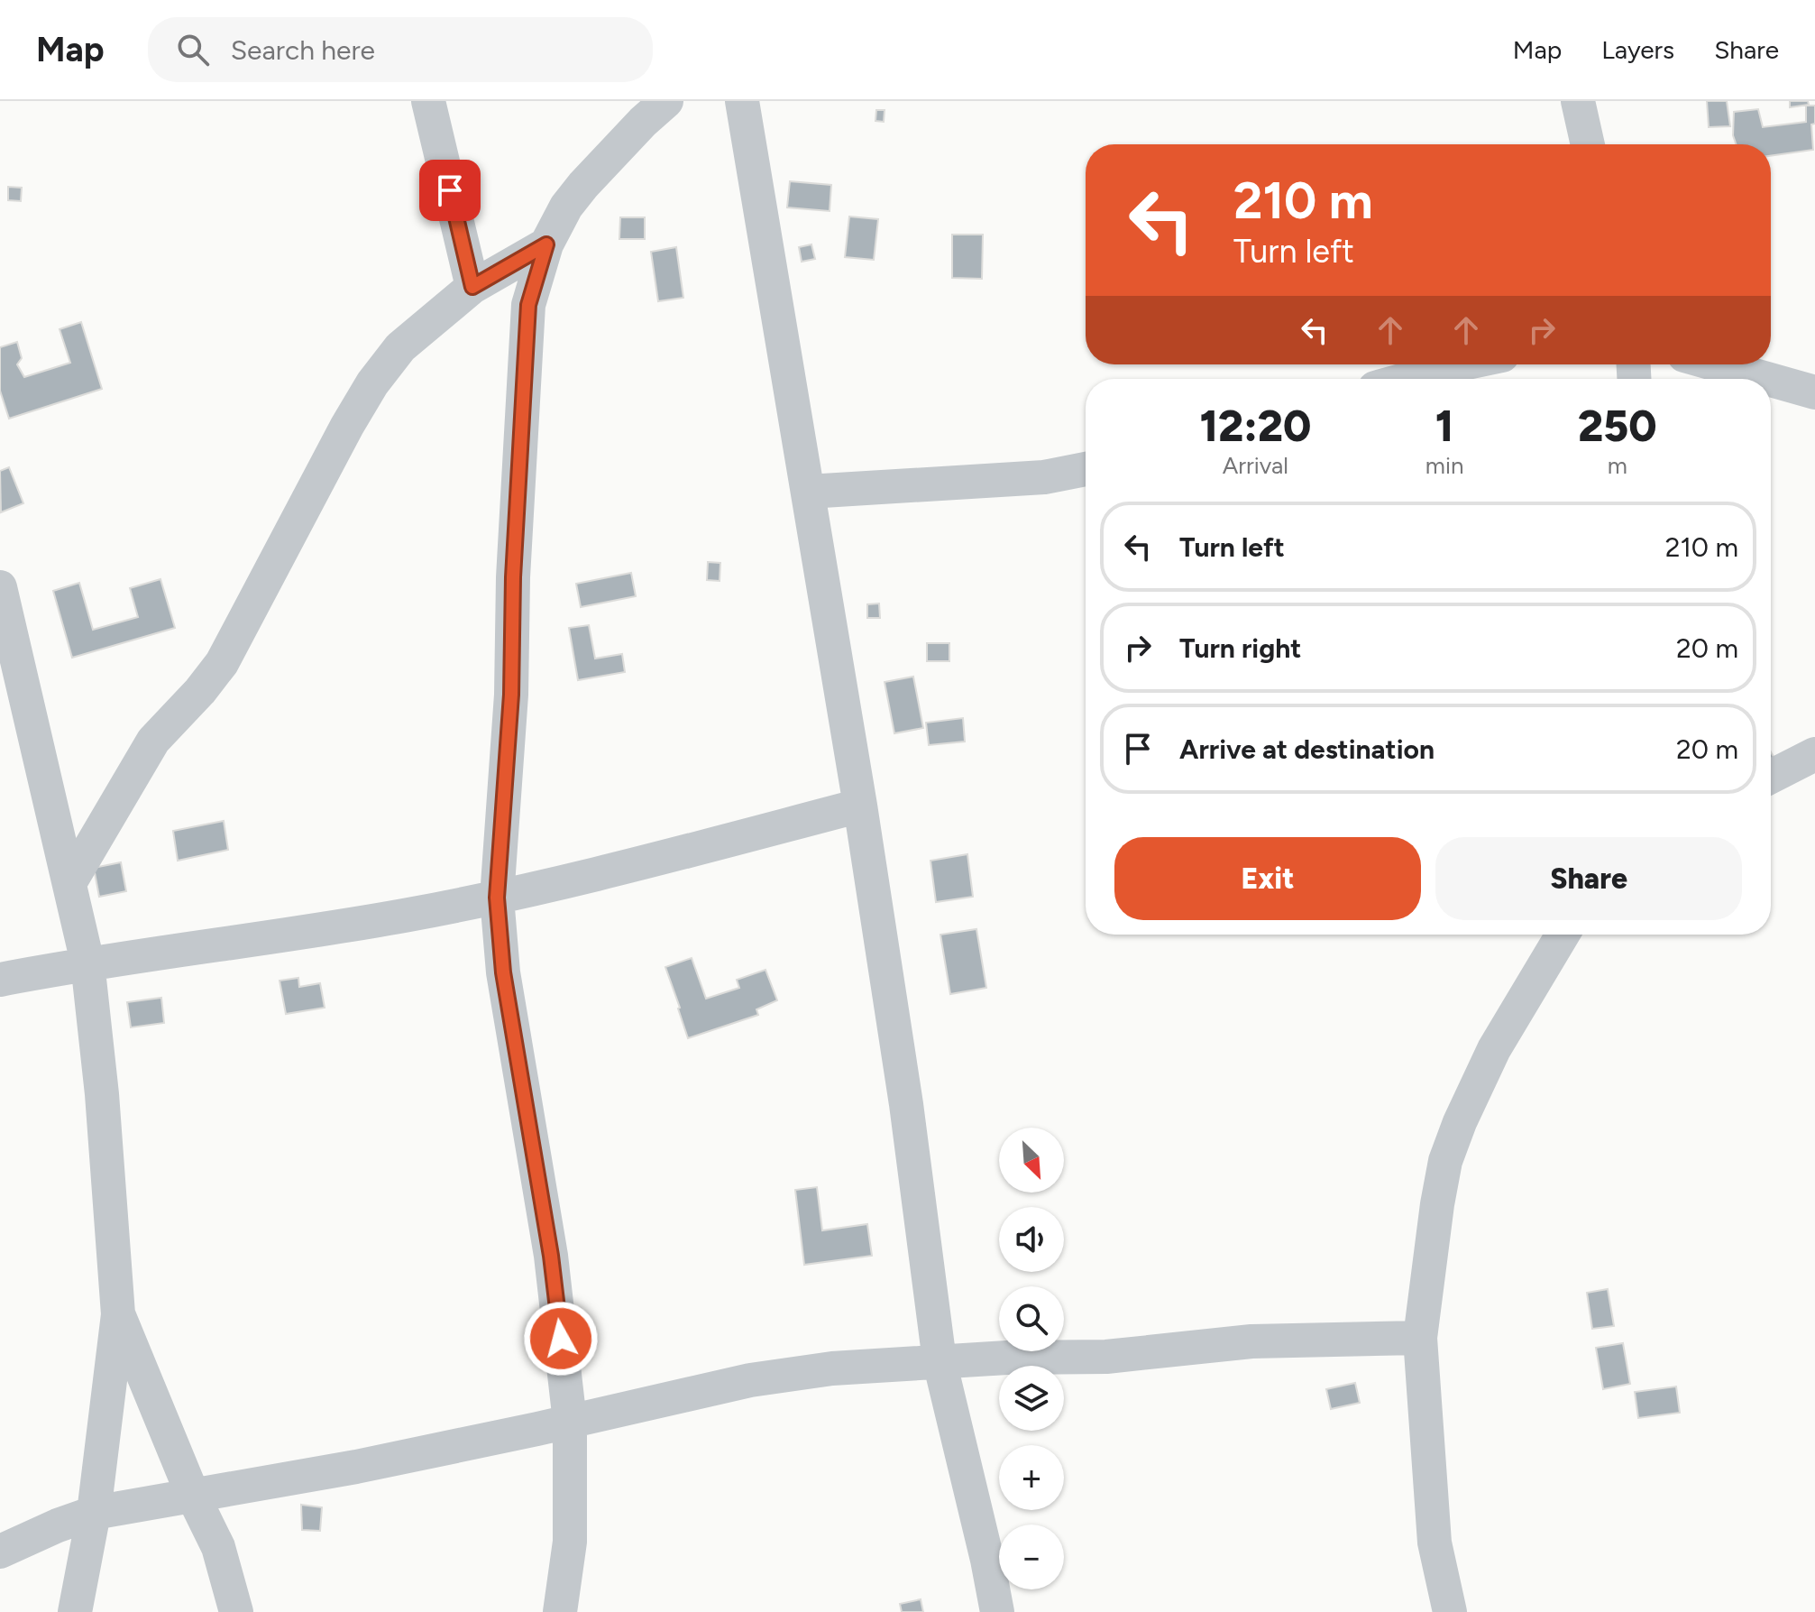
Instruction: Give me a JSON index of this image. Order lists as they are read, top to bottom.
{
  "north": "bottom right",
  "page": {
    "header": "Map",
    "search": "Search here",
    "nav": ["Map", "Layers", "Share"],
    "turn": ["210 m", "Turn left"],
    "eta": [
      "12:20",
      "Arrival",
      "1",
      "min",
      "250",
      "m"
    ],
    "list": [
      {
        "name": "Turn left",
        "value": "210 m"
      },
      {
        "name": "Turn right",
        "value": "20 m"
      },
      {
        "name": "Arrive at destination",
        "value": "20 m"
      }
    ],
    "buttons": ["Exit", "Share"],
    "map_buttons": ["+", "−"]
  }
}
